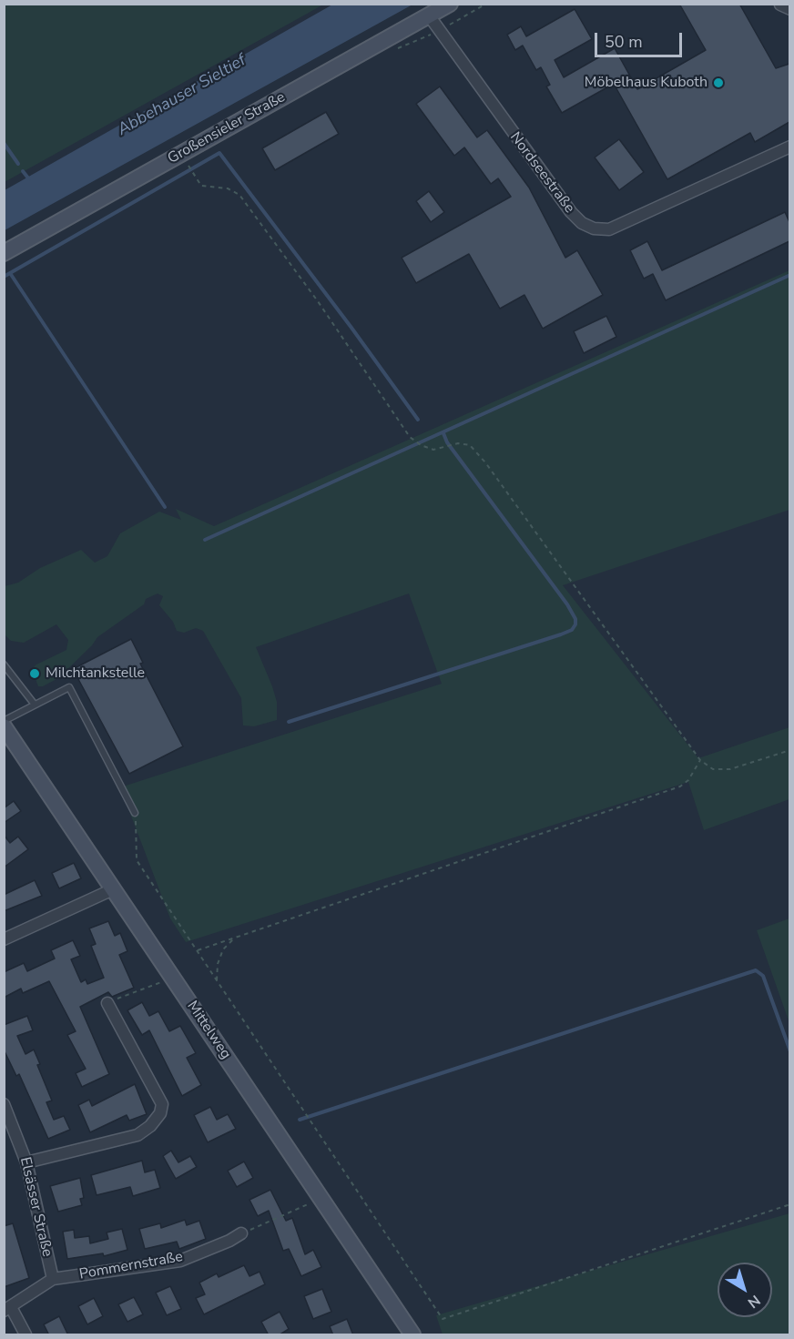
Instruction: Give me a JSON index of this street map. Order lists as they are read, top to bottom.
{
  "streets": {
    "street": [
      "Großensieler Straße",
      "Nordseestraße",
      "Mittelweg",
      "Elsässer Straße",
      "Pommernstraße"
    ]
  },
  "crossings": [
    ["Großensieler Straße", "Nordseestraße"],
    ["Elsässer Straße", "Pommernstraße"]
  ],
  "water": ["Abbehauser Sieltief"],
  "places": ["Möbelhaus Kuboth", "Milchtankstelle"],
  "scale_bar": "50 m",
  "north": "bottom right"
}
